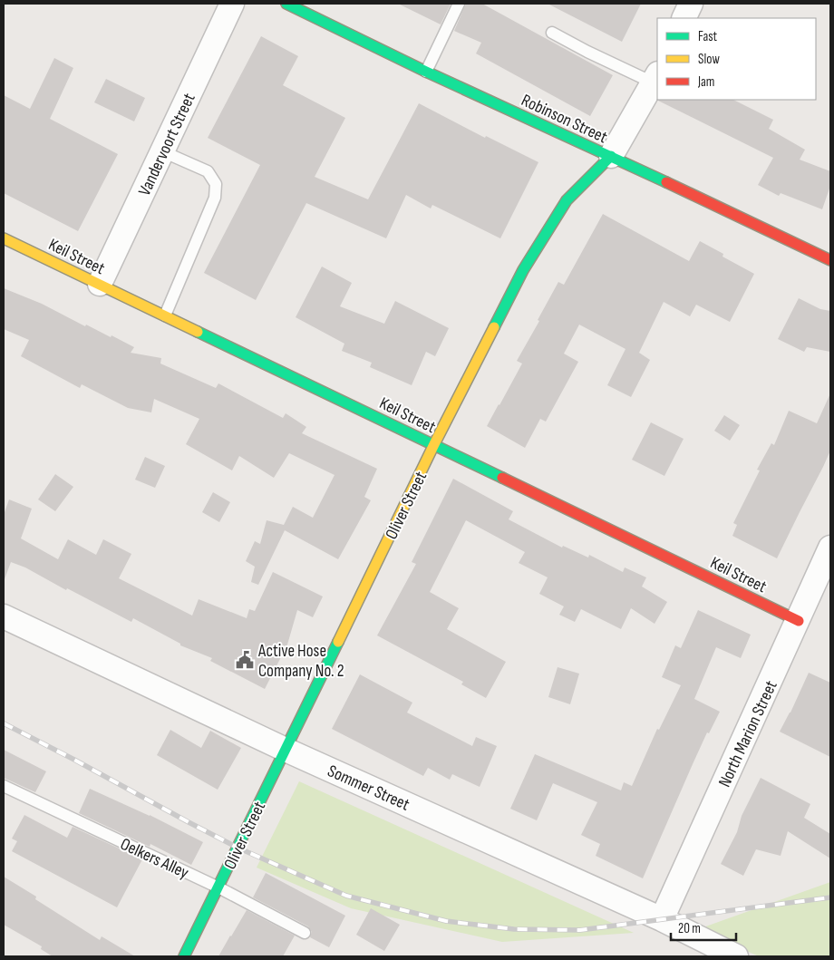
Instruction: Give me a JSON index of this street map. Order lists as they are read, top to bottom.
{
  "streets": {
    "street": [
      "Robinson Street",
      "Vandervoort Street",
      "Keil Street",
      "Oliver Street",
      "North Marion Street",
      "Sommer Street"
    ],
    "lane": ["Oelkers Alley"]
  },
  "crossings": [
    ["Robinson Street", "Oliver Street"],
    ["Vandervoort Street", "Keil Street"],
    ["Keil Street", "Oliver Street"],
    ["Keil Street", "North Marion Street"],
    ["Oliver Street", "Sommer Street"],
    ["Oliver Street", "Oelkers Alley"],
    ["North Marion Street", "Sommer Street"]
  ],
  "places": {
    "public building": ["Active Hose Company No. 2"]
  },
  "legend": ["Fast", "Slow", "Jam"],
  "scale_bar": "20 m"
}
